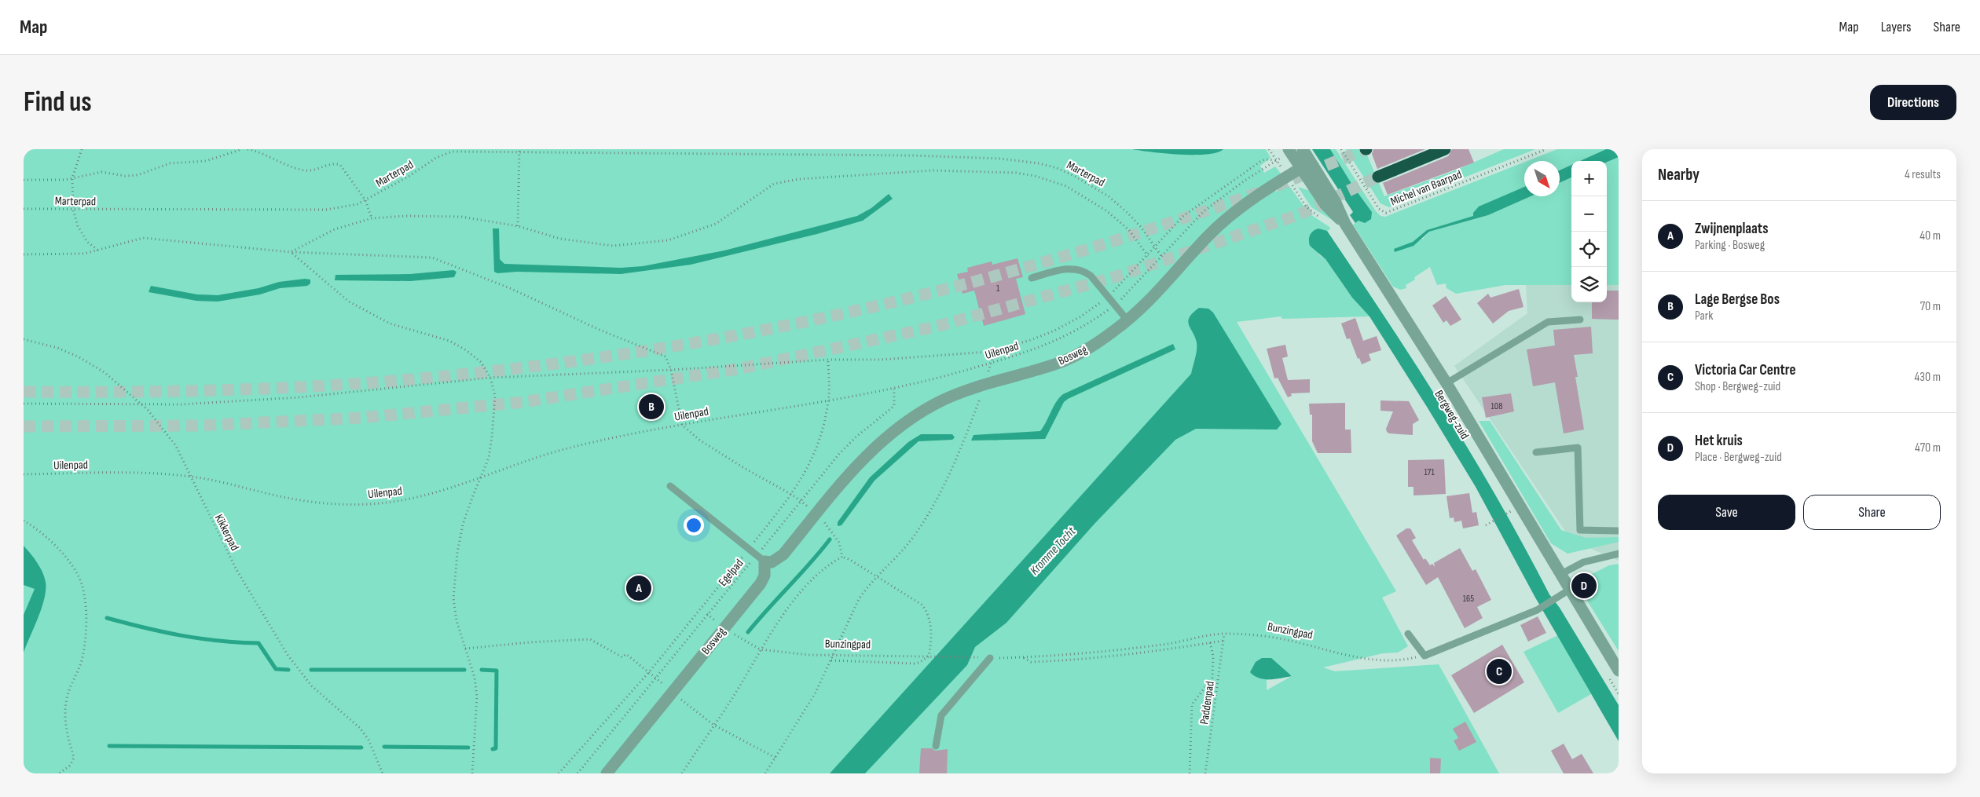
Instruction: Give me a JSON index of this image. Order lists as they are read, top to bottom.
{
  "streets": {
    "street": ["Bosweg", "Bergweg-zuid"],
    "path": [
      "Marterpad",
      "Michel van Baarpad",
      "Uilenpad",
      "Kikkerpad",
      "Egelpad",
      "Bunzingpad",
      "Paddenpad"
    ]
  },
  "crossings": [
    ["Marterpad", "Uilenpad"],
    ["Uilenpad", "Kikkerpad"],
    ["Uilenpad", "Egelpad"],
    ["Bosweg", "Bergweg-zuid"],
    ["Bosweg", "Egelpad"],
    ["Bosweg", "Bunzingpad"],
    ["Bunzingpad", "Paddenpad"]
  ],
  "water": ["Kromme Tocht"],
  "house_numbers": [
    "1",
    "108",
    "171",
    "165"
  ],
  "north": "bottom right",
  "page": {
    "header": "Map",
    "nav": ["Map", "Layers", "Share"],
    "buttons": [
      "Directions",
      ["Save", "Share"]
    ],
    "title": "Find us",
    "heading": ["Nearby", "4 results"],
    "map_buttons": ["+", "−"],
    "list": [
      {
        "mark": "A",
        "name": "Zwijnenplaats",
        "note": "Parking · Bosweg",
        "value": "40 m"
      },
      {
        "mark": "B",
        "name": "Lage Bergse Bos",
        "note": "Park",
        "value": "70 m"
      },
      {
        "mark": "C",
        "name": "Victoria Car Centre",
        "note": "Shop · Bergweg-zuid",
        "value": "430 m"
      },
      {
        "mark": "D",
        "name": "Het kruis",
        "note": "Place · Bergweg-zuid",
        "value": "470 m"
      }
    ],
    "pins": [
      "B",
      "D",
      "A",
      "C"
    ]
  }
}
